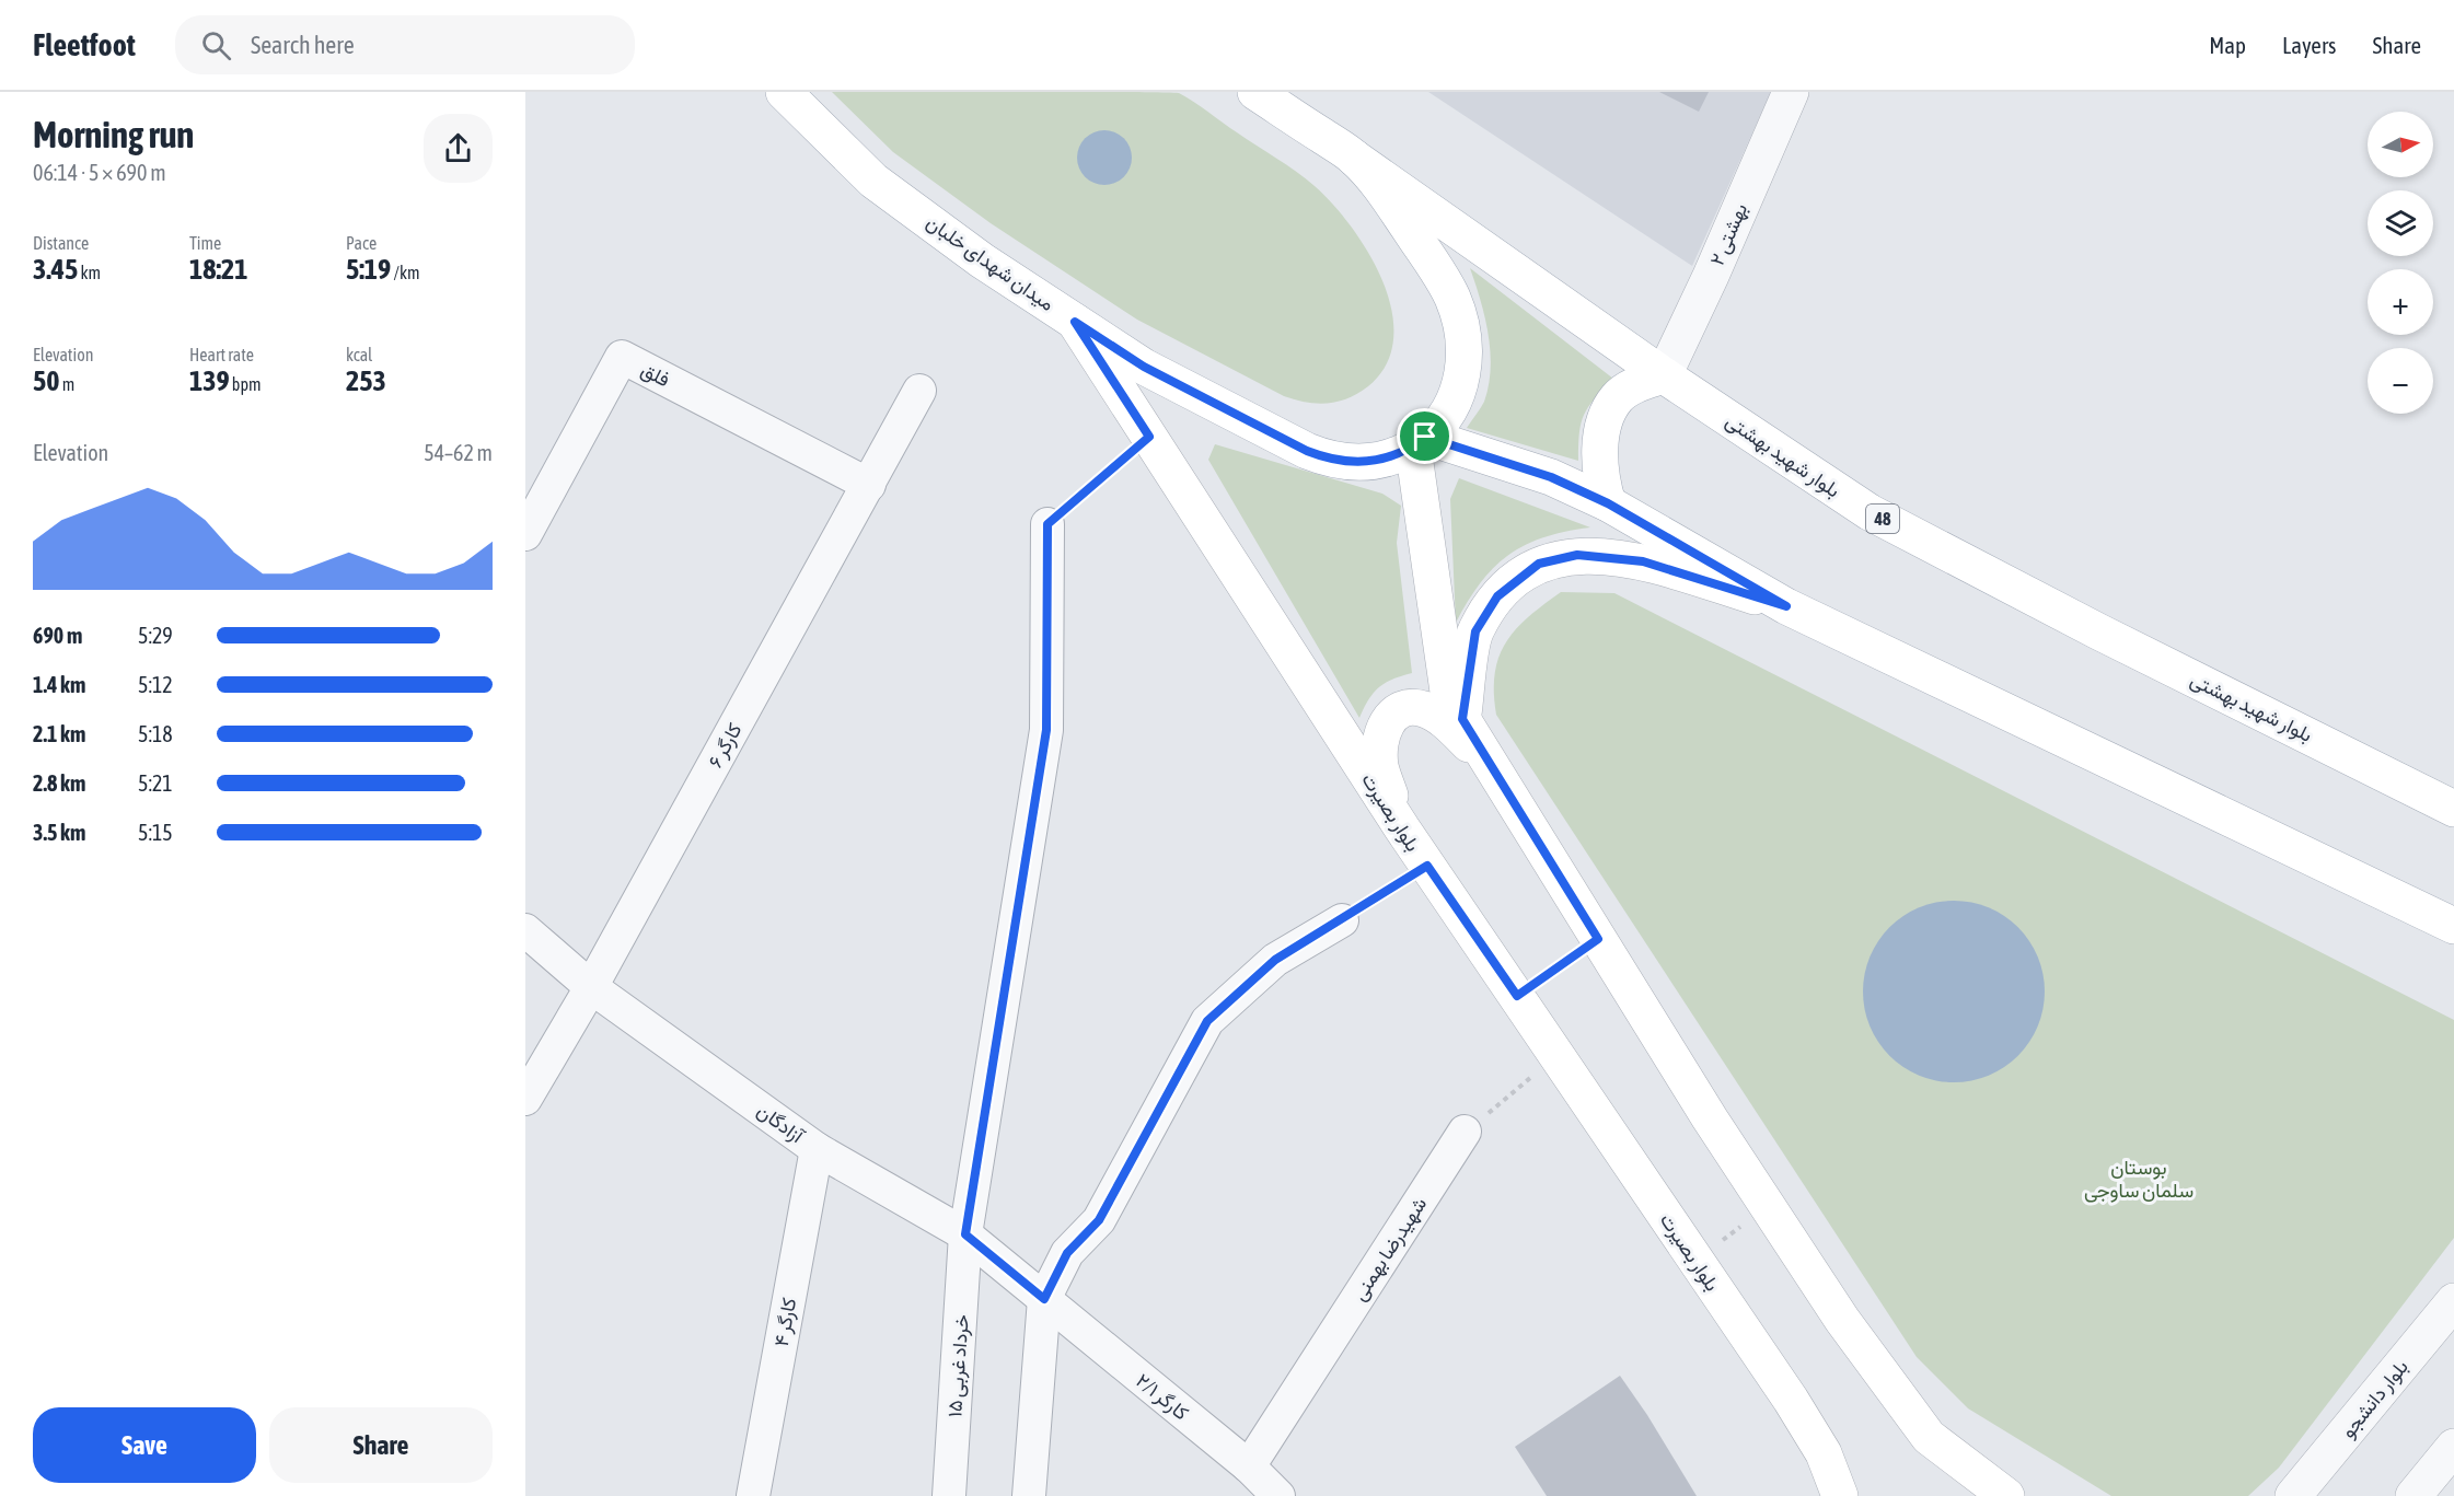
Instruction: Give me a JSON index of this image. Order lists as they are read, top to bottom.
{
  "streets": {
    "main road": [
      "میدان شهدای خلبان",
      "بلوار شهید بهشتی",
      "48",
      "بلوار بصیرت"
    ],
    "street": [
      "بهشتی ۲",
      "فلق",
      "کارگر ۶",
      "آزادگان",
      "شهیدرضا بهمنی",
      "کارگر ۴",
      "۱۵ خرداد غربی",
      "کارگر ۲/۱",
      "بلوار دانشجو"
    ]
  },
  "crossings": [
    ["بهشتی ۲", "بلوار شهید بهشتی"],
    ["میدان شهدای خلبان", "بلوار شهید بهشتی"],
    ["میدان شهدای خلبان", "بلوار بصیرت"],
    ["فلق", "کارگر ۶"],
    ["کارگر ۶", "آزادگان"],
    ["آزادگان", "کارگر ۴"],
    ["آزادگان", "۱۵ خرداد غربی"],
    ["آزادگان", "کارگر ۲/۱"],
    ["شهیدرضا بهمنی", "کارگر ۲/۱"]
  ],
  "parks": ["بوستان سلمان ساوجی"],
  "north": "right",
  "page": {
    "header": "Fleetfoot",
    "search": "Search here",
    "nav": ["Map", "Layers", "Share"],
    "heading": ["Morning run", "06:14 · 5 × 690 m"],
    "map_buttons": ["+", "−"],
    "stats": [
      ["Distance", "3.45 km"],
      ["Time", "18:21"],
      ["Pace", "5:19 /km"],
      ["Elevation", "50 m"],
      ["Heart rate", "139 bpm"],
      ["kcal", "253"]
    ],
    "chart": ["Elevation", "54–62 m"],
    "list": [
      {
        "name": "690 m",
        "note": "5:29"
      },
      {
        "name": "1.4 km",
        "note": "5:12"
      },
      {
        "name": "2.1 km",
        "note": "5:18"
      },
      {
        "name": "2.8 km",
        "note": "5:21"
      },
      {
        "name": "3.5 km",
        "note": "5:15"
      }
    ],
    "buttons": ["Save", "Share"]
  }
}
